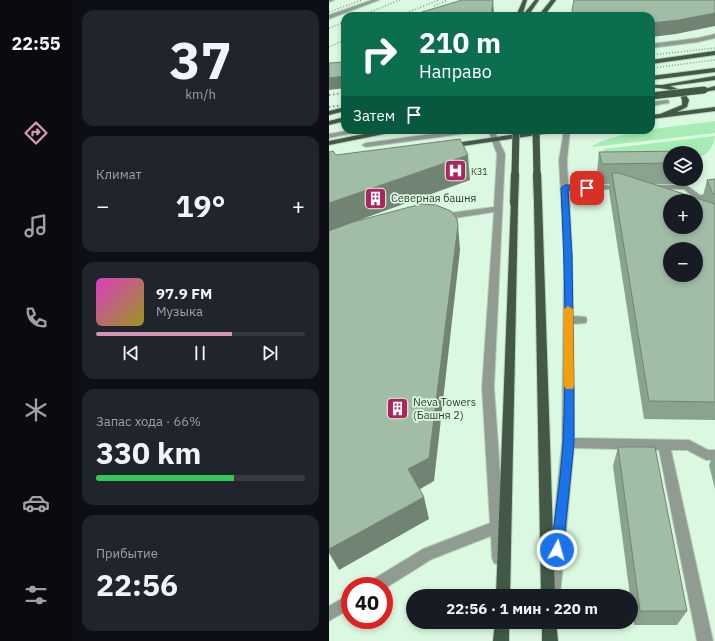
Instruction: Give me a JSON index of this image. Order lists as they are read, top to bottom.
{
  "places": {
    "hospital": ["К31"],
    "building": ["Северная башня", "Neva Towers (Башня 2)"]
  },
  "page": {
    "tabs": "22:55",
    "tile": [
      ["37", "km/h"],
      "Климат",
      ["Запас хода · 66%", "330 km"],
      ["Прибытие", "22:56"]
    ],
    "turn": ["210 m", "Направо"],
    "then": "Затем",
    "map_buttons": ["+", "−"],
    "heat": ["−", "19°", "+"],
    "song": ["97.9 FM", "Музыка"],
    "limit": "40",
    "trip": "22:56 · 1 мин · 220 m"
  }
}
